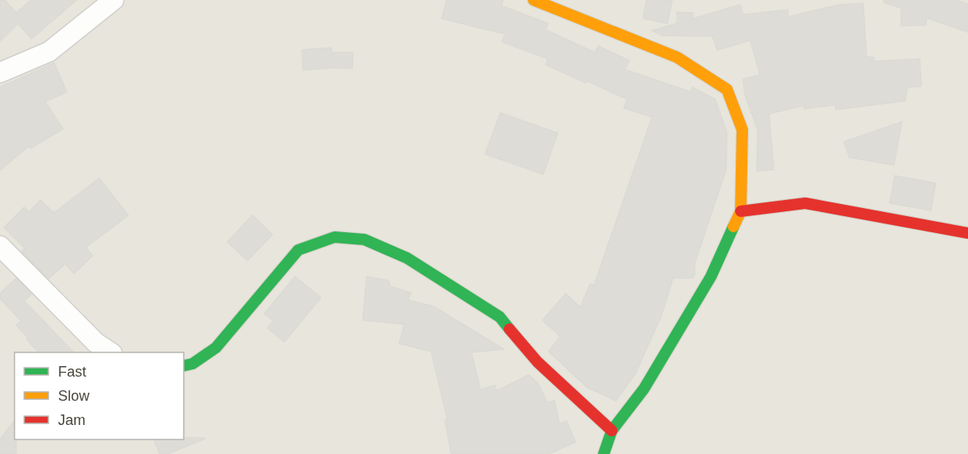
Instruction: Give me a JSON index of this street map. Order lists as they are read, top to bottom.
{
  "legend": ["Fast", "Slow", "Jam"]
}
